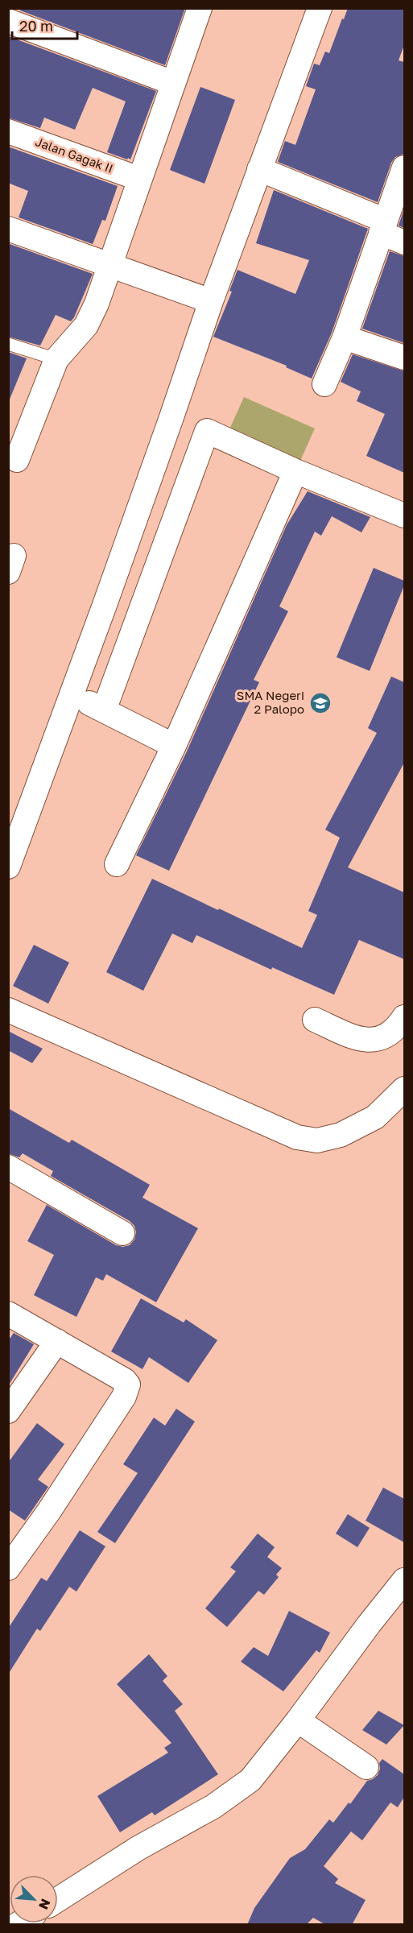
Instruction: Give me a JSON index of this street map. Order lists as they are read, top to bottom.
{
  "streets": {
    "street": ["Jalan Gagak II"]
  },
  "places": {
    "school or university": ["SMA Negeri 2 Palopo"]
  },
  "scale_bar": "20 m",
  "north": "bottom right"
}
